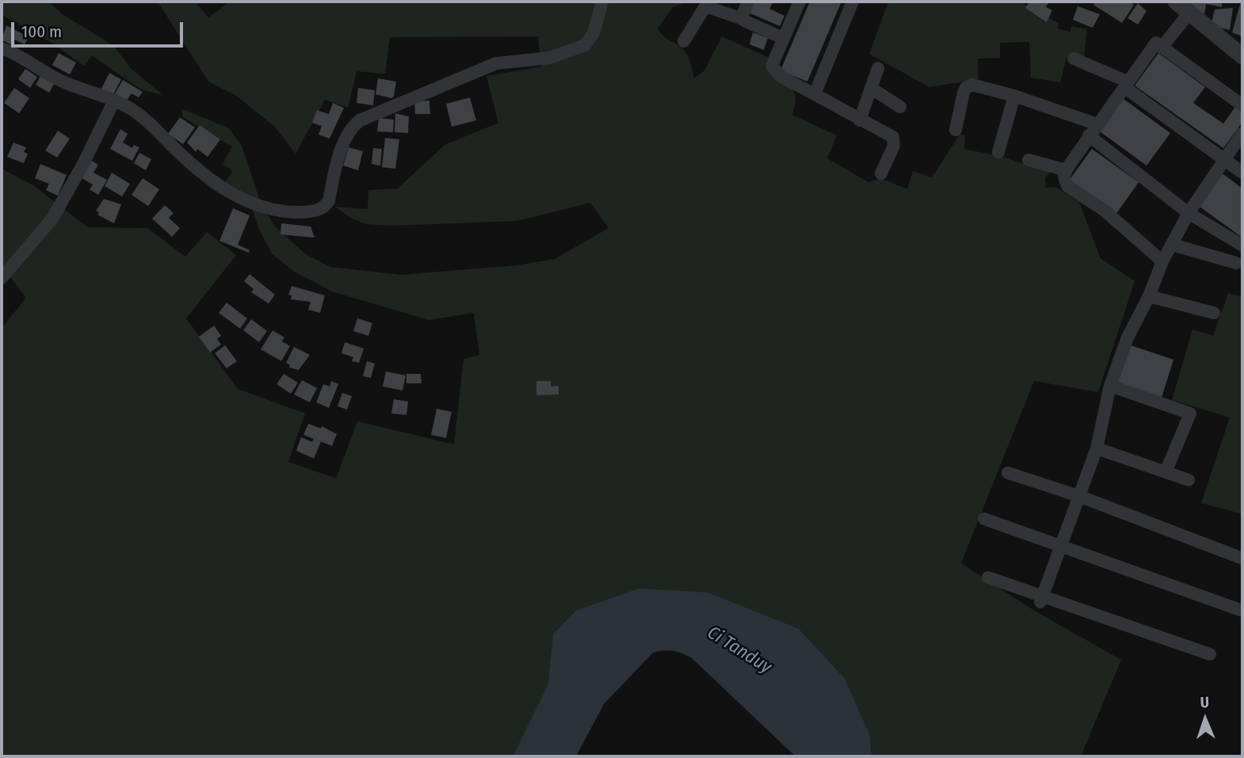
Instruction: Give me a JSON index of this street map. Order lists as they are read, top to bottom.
{
  "water": ["Ci Tanduy"],
  "scale_bar": "100 m",
  "north": "top"
}
